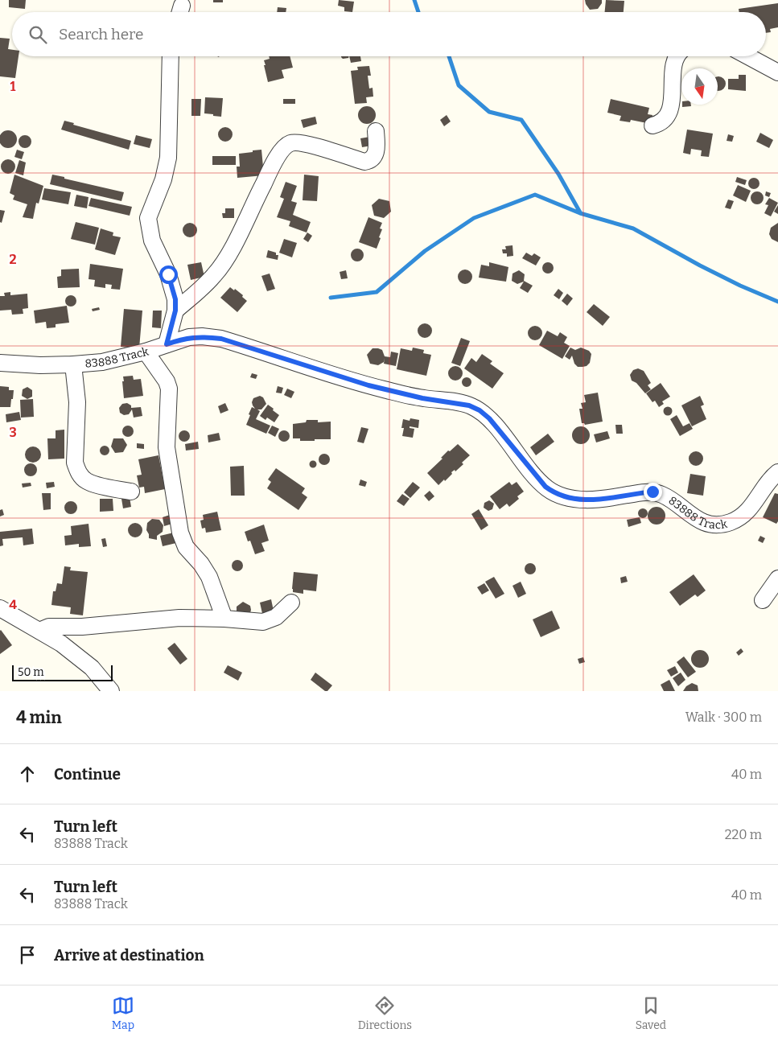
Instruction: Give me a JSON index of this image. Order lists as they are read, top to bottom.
{
  "streets": {
    "street": ["83888 Track"]
  },
  "scale_bar": "50 m",
  "north": "bottom",
  "page": {
    "search": "Search here",
    "scale": "50 m",
    "heading": ["4 min", "Walk · 300 m"],
    "list": [
      ["Continue", "40 m"],
      ["Turn left", "83888 Track", "220 m"],
      ["Turn left", "83888 Track", "40 m"],
      "Arrive at destination"
    ],
    "nav": ["Map", "Directions", "Saved"]
  },
  "grid": {
    "rows": [
      "1",
      "2",
      "3",
      "4"
    ]
  }
}
